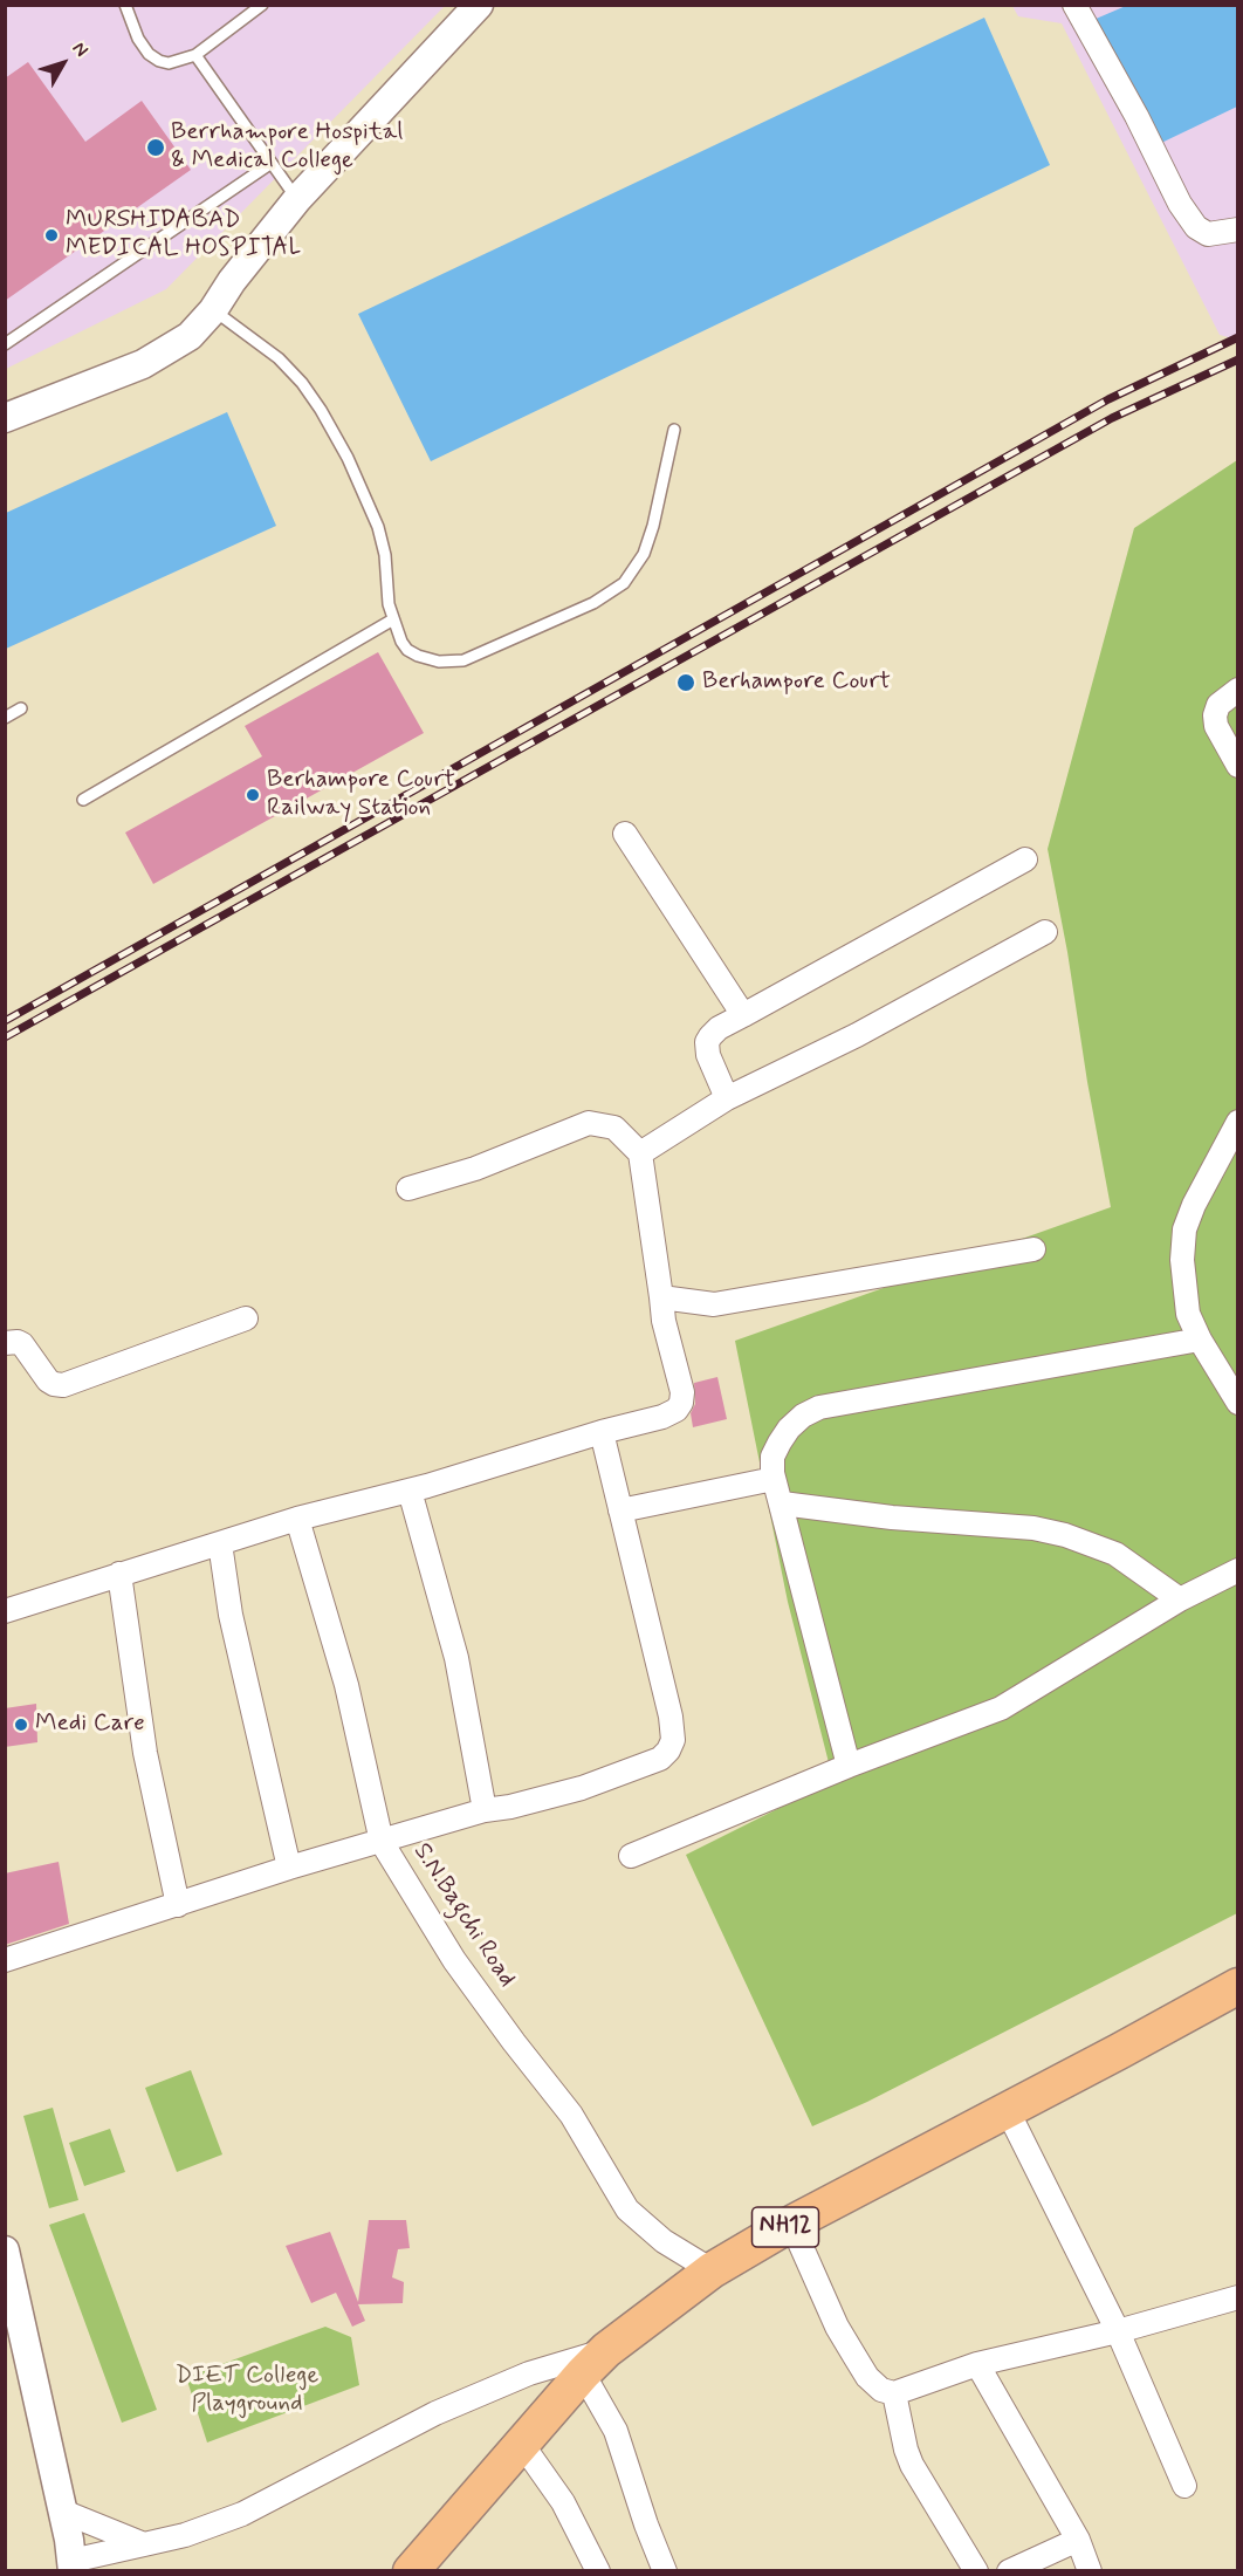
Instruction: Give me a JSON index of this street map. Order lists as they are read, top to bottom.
{
  "streets": {
    "main road": ["NH12"],
    "street": ["S.N.Bagchi Road"]
  },
  "crossings": [
    ["S.N.Bagchi Road", "NH12"]
  ],
  "parks": ["DIET College Playground"],
  "places": [
    "Berrhampore Hospital & Medical College",
    "MURSHIDABAD MEDICAL HOSPITAL",
    "Berhampore Court",
    "Berhampore Court Railway Station",
    "Medi Care"
  ],
  "north": "top right"
}
